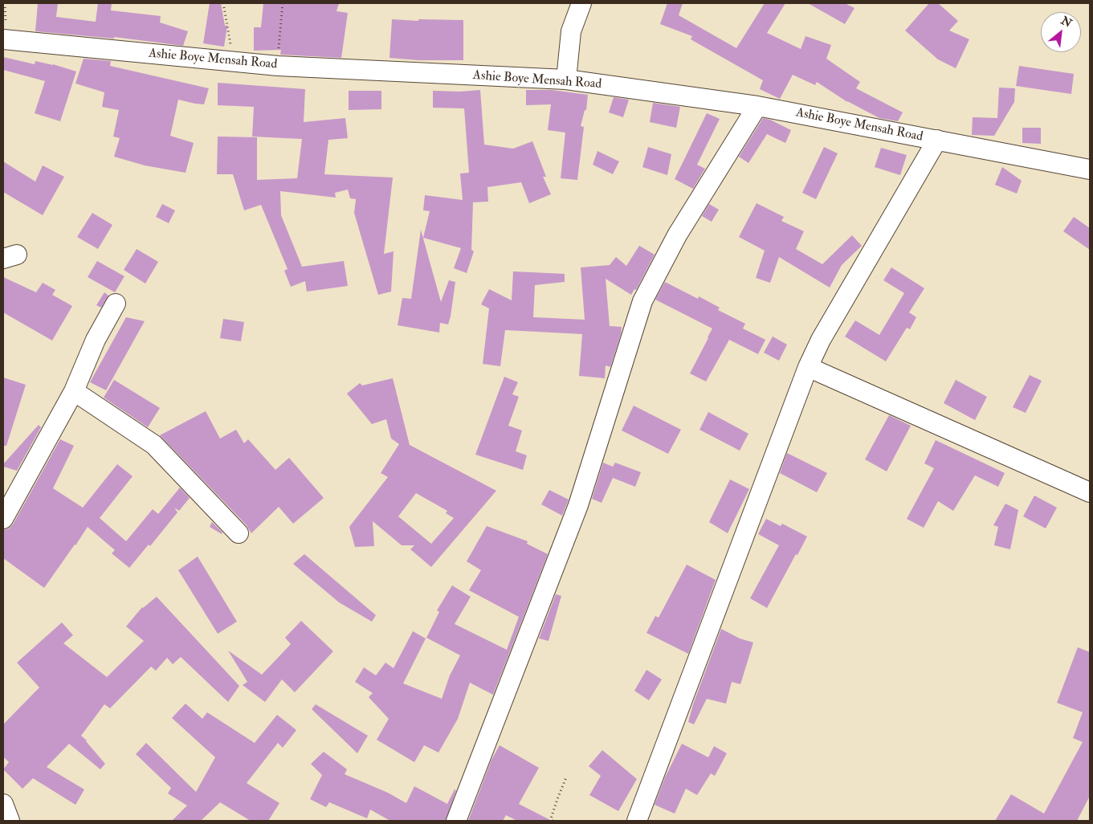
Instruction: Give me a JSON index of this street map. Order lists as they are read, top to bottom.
{
  "streets": {
    "street": ["Ashie Boye Mensah Road"]
  },
  "north": "top right"
}
